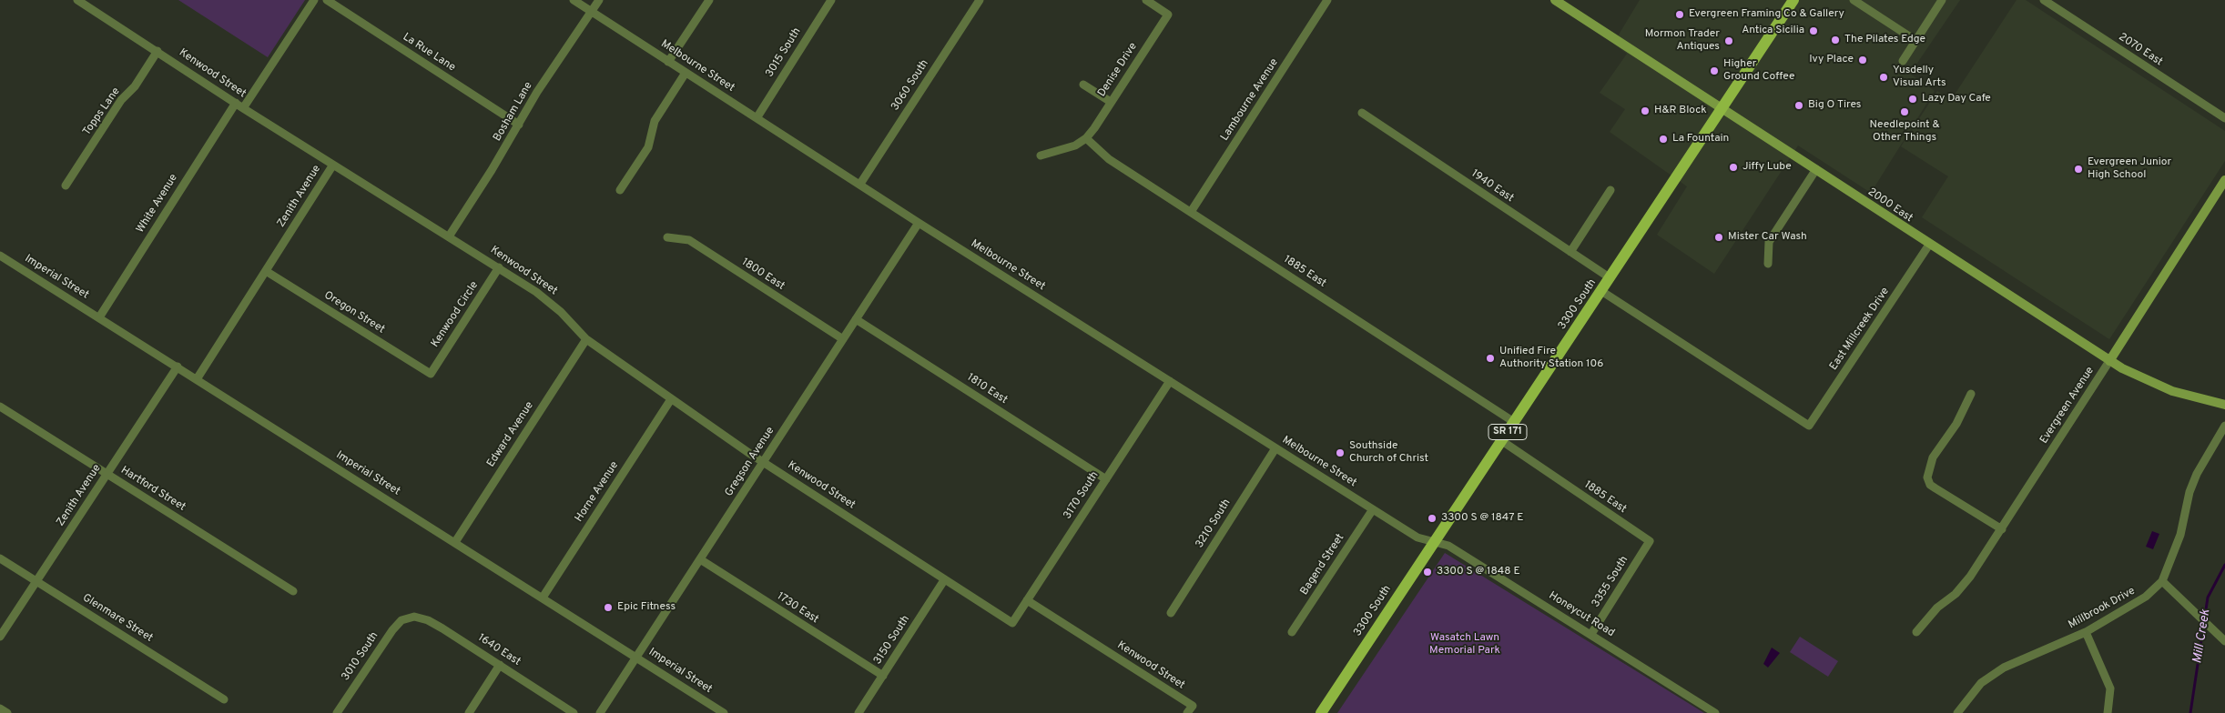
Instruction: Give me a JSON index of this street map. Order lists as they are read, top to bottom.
{
  "streets": {
    "main road": ["3300 South", "SR 171"],
    "street": [
      "2070 East",
      "La Rue Lane",
      "3015 South",
      "Melbourne Street",
      "Denise Drive",
      "Kenwood Street",
      "3060 South",
      "Lambourne Avenue",
      "Topps Lane",
      "Bosham Lane",
      "1940 East",
      "Zenith Avenue",
      "White Avenue",
      "2000 East",
      "1885 East",
      "1800 East",
      "Imperial Street",
      "Oregon Street",
      "Kenwood Circle",
      "East Millcreek Drive",
      "1810 East",
      "Evergreen Avenue",
      "Edward Avenue",
      "Gregson Avenue",
      "Hartford Street",
      "Horne Avenue",
      "3170 South",
      "3210 South",
      "Bagend Street",
      "3355 South",
      "1730 East",
      "Millbrook Drive",
      "Honeycut Road",
      "Glenmare Street",
      "3150 South",
      "1640 East",
      "3010 South"
    ]
  },
  "crossings": [
    ["La Rue Lane", "Bosham Lane"],
    ["3015 South", "Melbourne Street"],
    ["Melbourne Street", "3060 South"],
    ["Melbourne Street", "Bosham Lane"],
    ["Melbourne Street", "3300 South"],
    ["Melbourne Street", "Gregson Avenue"],
    ["Melbourne Street", "3170 South"],
    ["Melbourne Street", "3210 South"],
    ["Melbourne Street", "Bagend Street"],
    ["Melbourne Street", "Honeycut Road"],
    ["Denise Drive", "1885 East"],
    ["Kenwood Street", "Topps Lane"],
    ["Kenwood Street", "Bosham Lane"],
    ["Kenwood Street", "Zenith Avenue"],
    ["Kenwood Street", "White Avenue"],
    ["Kenwood Street", "Kenwood Circle"],
    ["Kenwood Street", "Edward Avenue"],
    ["Kenwood Street", "Gregson Avenue"],
    ["Kenwood Street", "Horne Avenue"],
    ["Kenwood Street", "3170 South"],
    ["Kenwood Street", "3150 South"],
    ["Lambourne Avenue", "1885 East"],
    ["1940 East", "3300 South"],
    ["Zenith Avenue", "Imperial Street"],
    ["Zenith Avenue", "Oregon Street"],
    ["Zenith Avenue", "Hartford Street"],
    ["Zenith Avenue", "Glenmare Street"],
    ["White Avenue", "Imperial Street"],
    ["2000 East", "3300 South"],
    ["2000 East", "East Millcreek Drive"],
    ["2000 East", "Evergreen Avenue"],
    ["1885 East", "3300 South"],
    ["1885 East", "3355 South"],
    ["1800 East", "Gregson Avenue"],
    ["Imperial Street", "Edward Avenue"],
    ["Imperial Street", "Gregson Avenue"],
    ["Imperial Street", "Horne Avenue"],
    ["3300 South", "East Millcreek Drive"],
    ["3300 South", "Honeycut Road"],
    ["Oregon Street", "Kenwood Circle"],
    ["1810 East", "Gregson Avenue"],
    ["1810 East", "3170 South"],
    ["Gregson Avenue", "1730 East"],
    ["3355 South", "Honeycut Road"],
    ["1730 East", "3150 South"],
    ["1640 East", "3010 South"]
  ],
  "water": ["Mill Creek"],
  "parks": ["Wasatch Lawn Memorial Park"],
  "places": [
    "Evergreen Framing Co & Gallery",
    "Antica Sicilia",
    "The Pilates Edge",
    "Mormon Trader Antiques",
    "Ivy Place",
    "Higher Ground Coffee",
    "Yusdelly Visual Arts",
    "Lazy Day Cafe",
    "Big O Tires",
    "H&R Block",
    "Needlepoint & Other Things",
    "La Fountain",
    "Jiffy Lube",
    "Evergreen Junior High School",
    "Mister Car Wash",
    "Unified Fire Authority Station 106",
    "Southside Church of Christ",
    "3300 S @ 1847 E",
    "3300 S @ 1848 E",
    "Epic Fitness"
  ]
}
